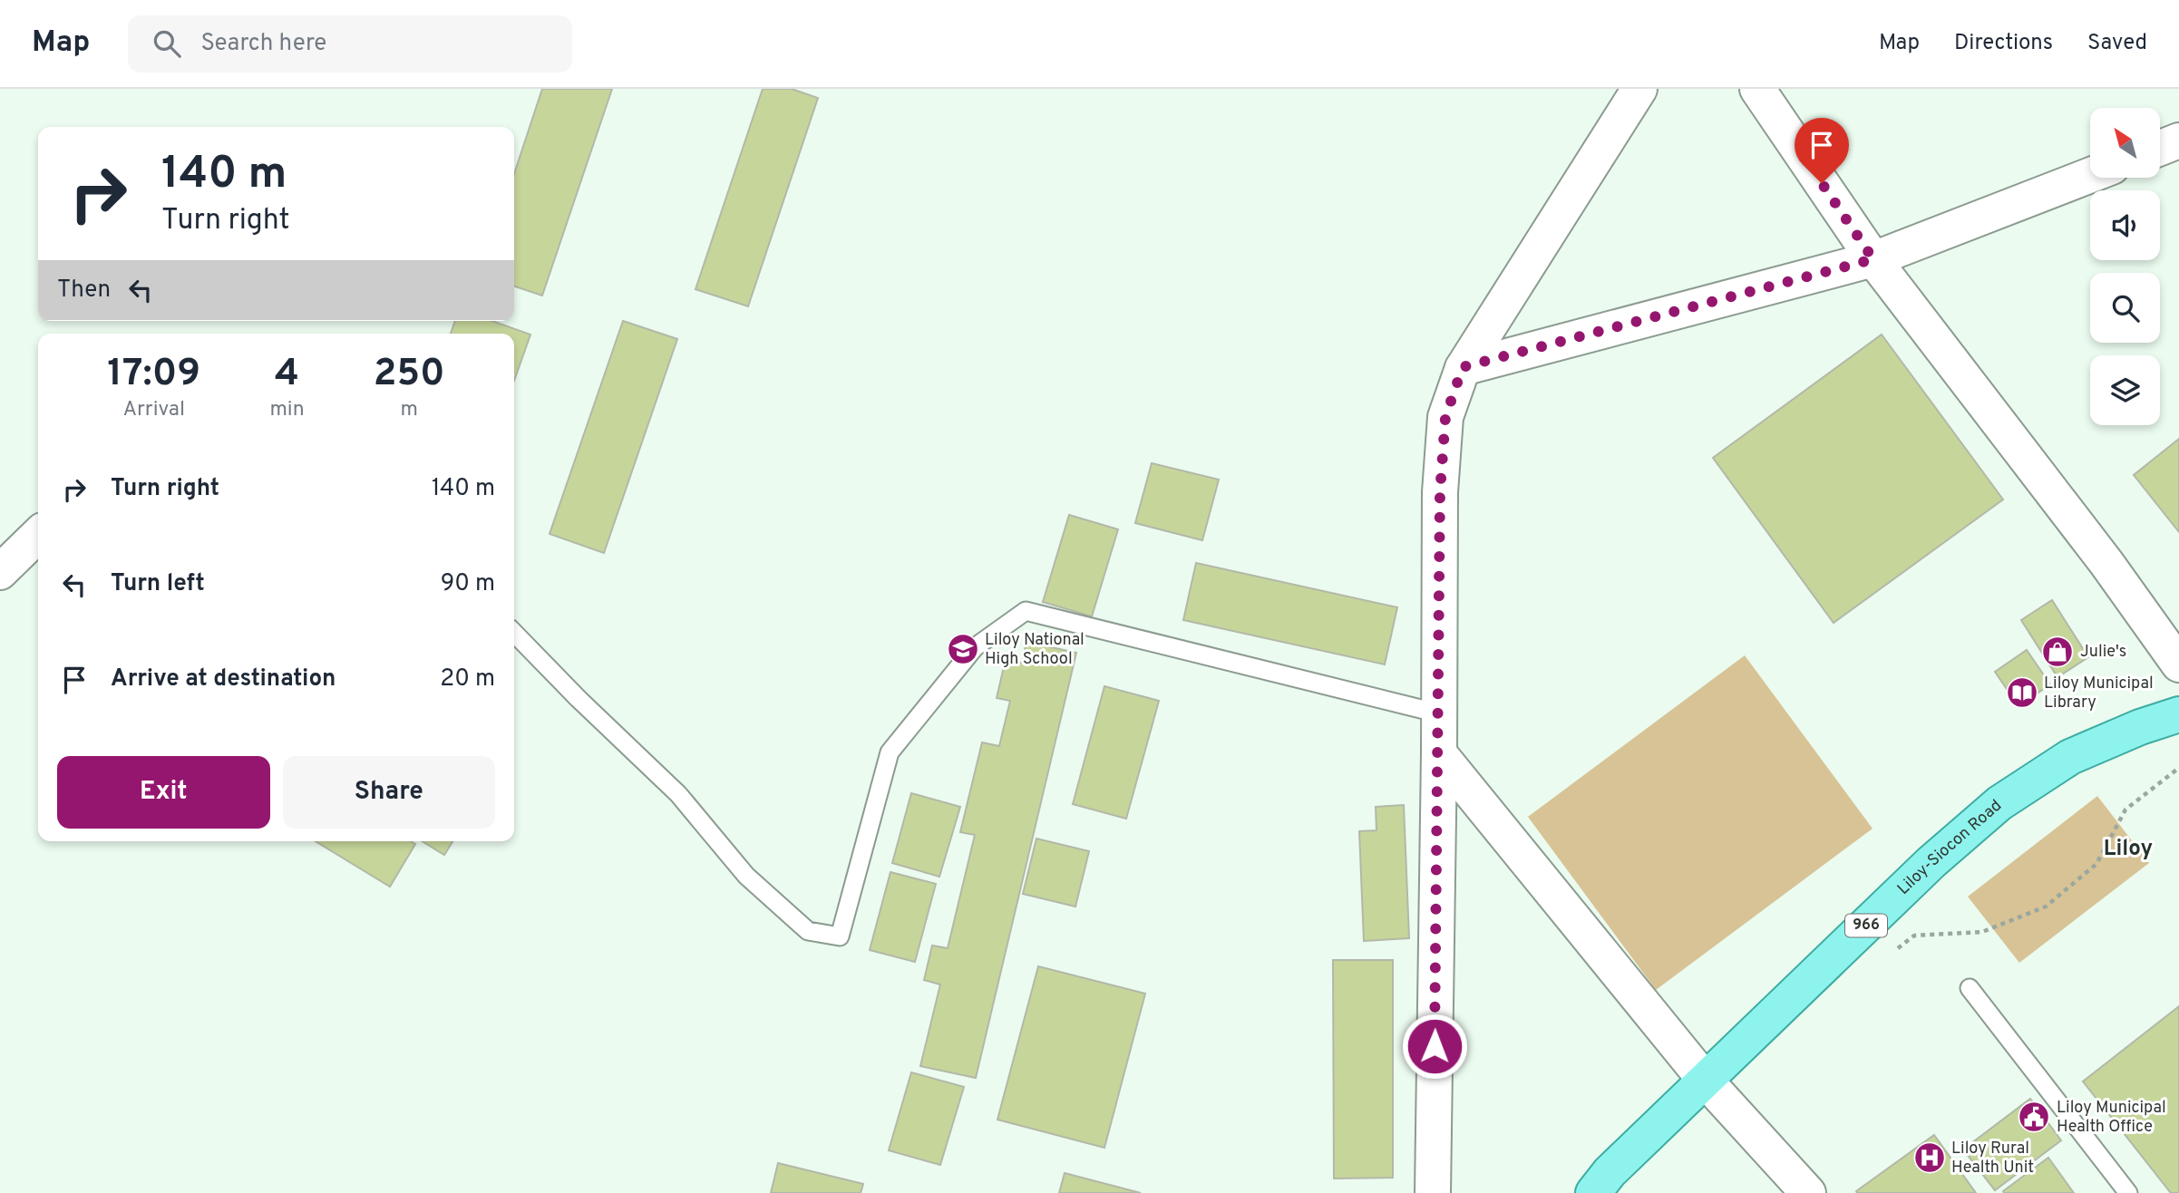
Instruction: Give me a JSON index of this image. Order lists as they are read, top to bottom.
{
  "streets": {
    "main road": ["Liloy-Siocon Road", "966"]
  },
  "districts": ["Liloy"],
  "places": {
    "school or university": ["Liloy National High School"],
    "shop": ["Julie's"],
    "library": ["Liloy Municipal Library"],
    "public building": ["Liloy Municipal Health Office"],
    "hospital": ["Liloy Rural Health Unit"]
  },
  "north": "top left",
  "page": {
    "header": "Map",
    "search": "Search here",
    "nav": ["Map", "Directions", "Saved"],
    "turn": ["140 m", "Turn right"],
    "then": "Then",
    "eta": [
      "17:09",
      "Arrival",
      "4",
      "min",
      "250",
      "m"
    ],
    "list": [
      {
        "name": "Turn right",
        "value": "140 m"
      },
      {
        "name": "Turn left",
        "value": "90 m"
      },
      {
        "name": "Arrive at destination",
        "value": "20 m"
      }
    ],
    "buttons": ["Exit", "Share"]
  }
}
